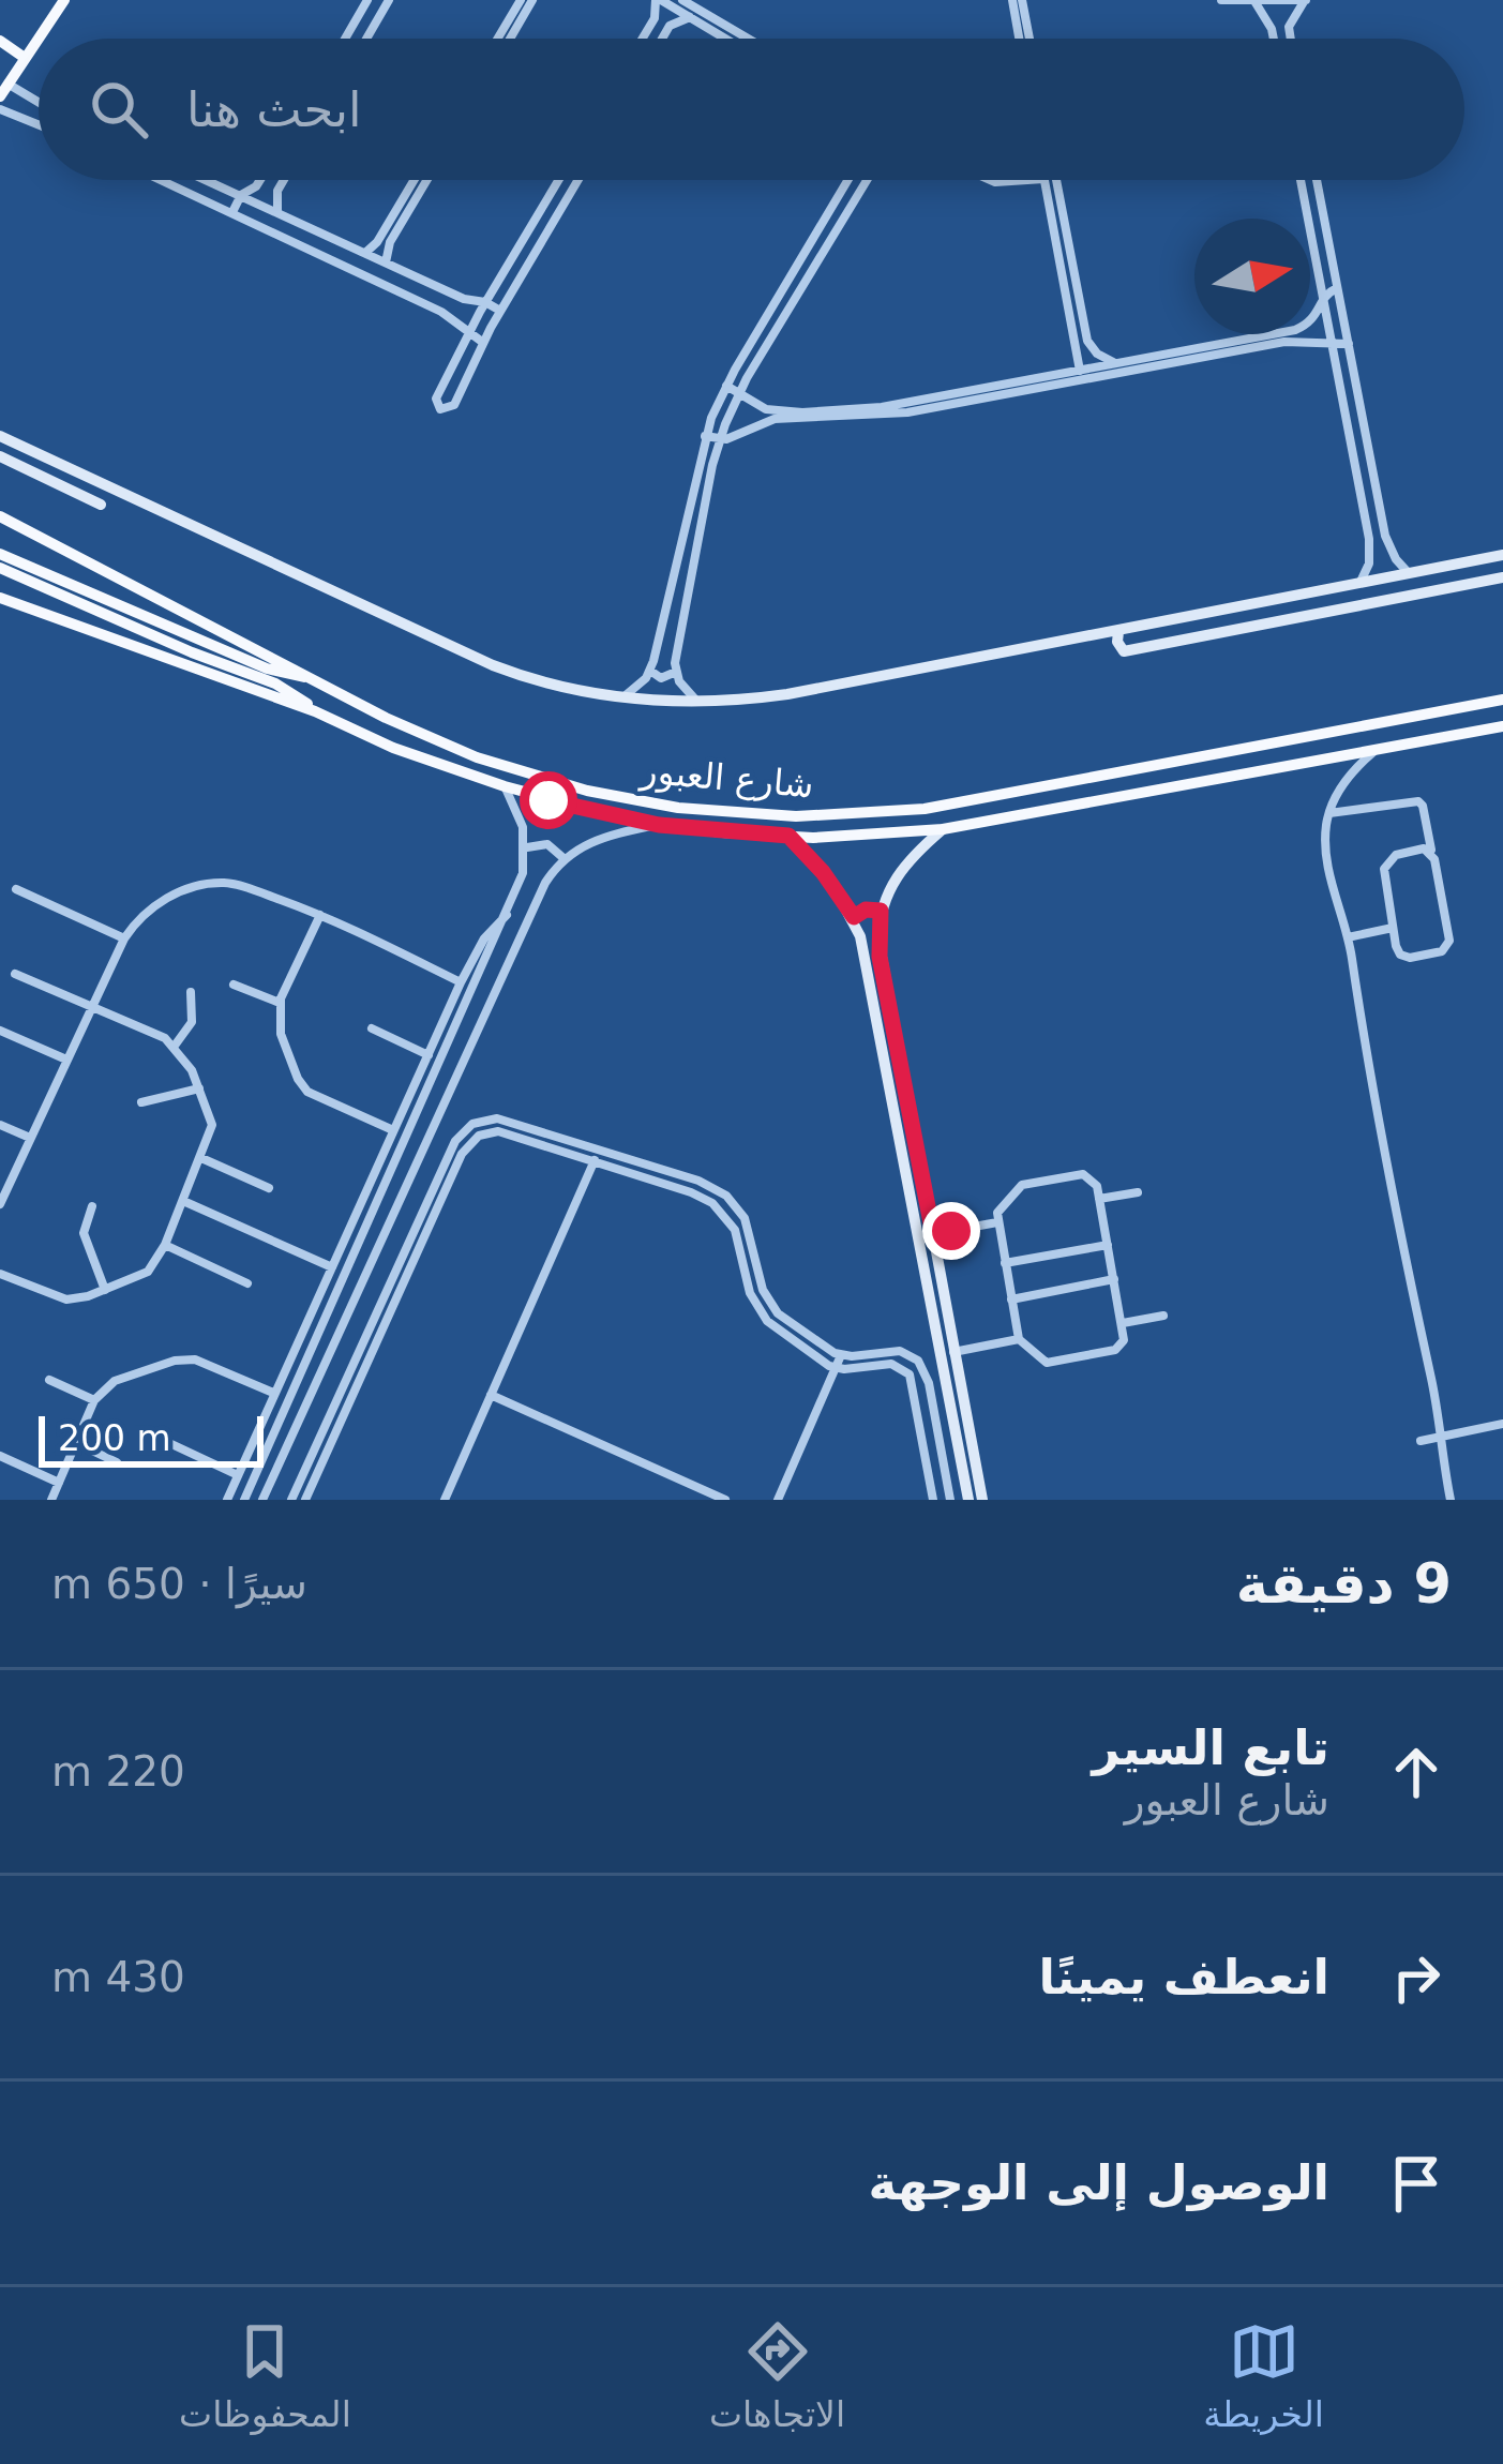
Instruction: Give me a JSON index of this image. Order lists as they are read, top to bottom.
{
  "streets": {
    "main road": ["شارع العبور"]
  },
  "scale_bar": "200 m",
  "north": "right",
  "page": {
    "search": "ابحث هنا",
    "scale": "200 m",
    "heading": ["9 دقيقة", "سيرًا · 650 m"],
    "list": [
      ["تابع السير", "شارع العبور", "220 m"],
      ["انعطف يمينًا", "430 m"],
      "الوصول إلى الوجهة"
    ],
    "nav": ["الخريطة", "الاتجاهات", "المحفوظات"]
  }
}
